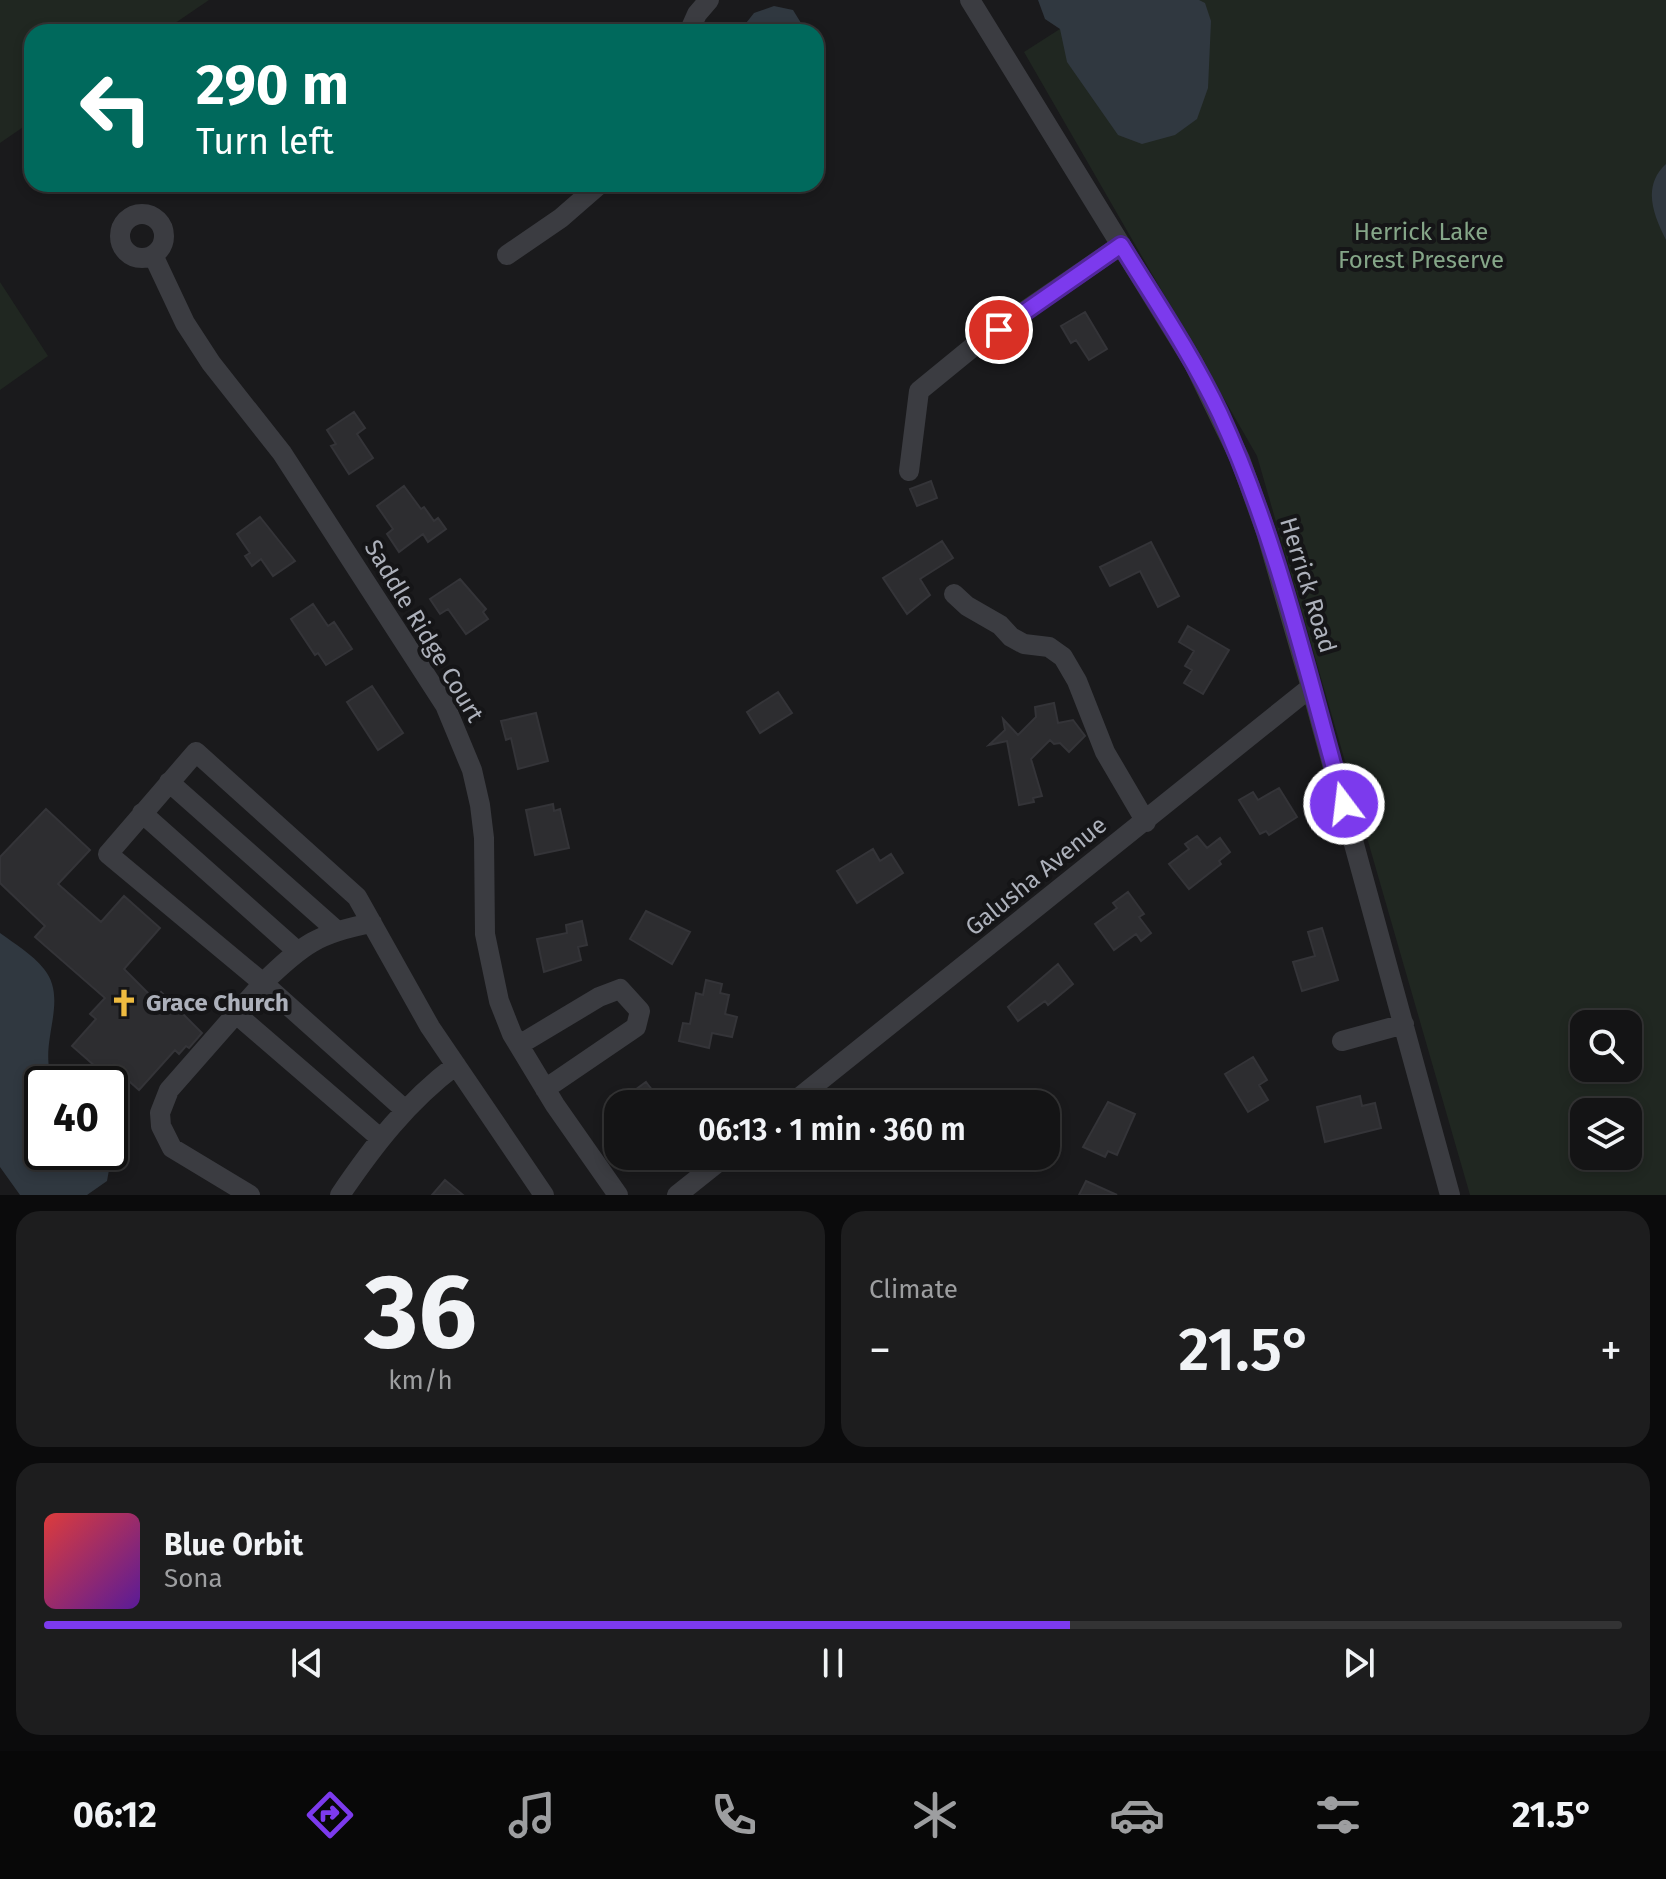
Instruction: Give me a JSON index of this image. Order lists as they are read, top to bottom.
{
  "streets": {
    "street": ["Herrick Road", "Saddle Ridge Court", "Galusha Avenue"]
  },
  "crossings": [
    ["Herrick Road", "Galusha Avenue"]
  ],
  "parks": ["Herrick Lake Forest Preserve"],
  "places": {
    "church": ["Grace Church"]
  },
  "page": {
    "turn": ["290 m", "Turn left"],
    "limit": "40",
    "trip": "06:13 · 1 min · 360 m",
    "tile": [
      ["36", "km/h"],
      "Climate"
    ],
    "heat": ["−", "21.5°", "+"],
    "song": ["Blue Orbit", "Sona"],
    "tabs": ["06:12", "21.5°"]
  }
}
